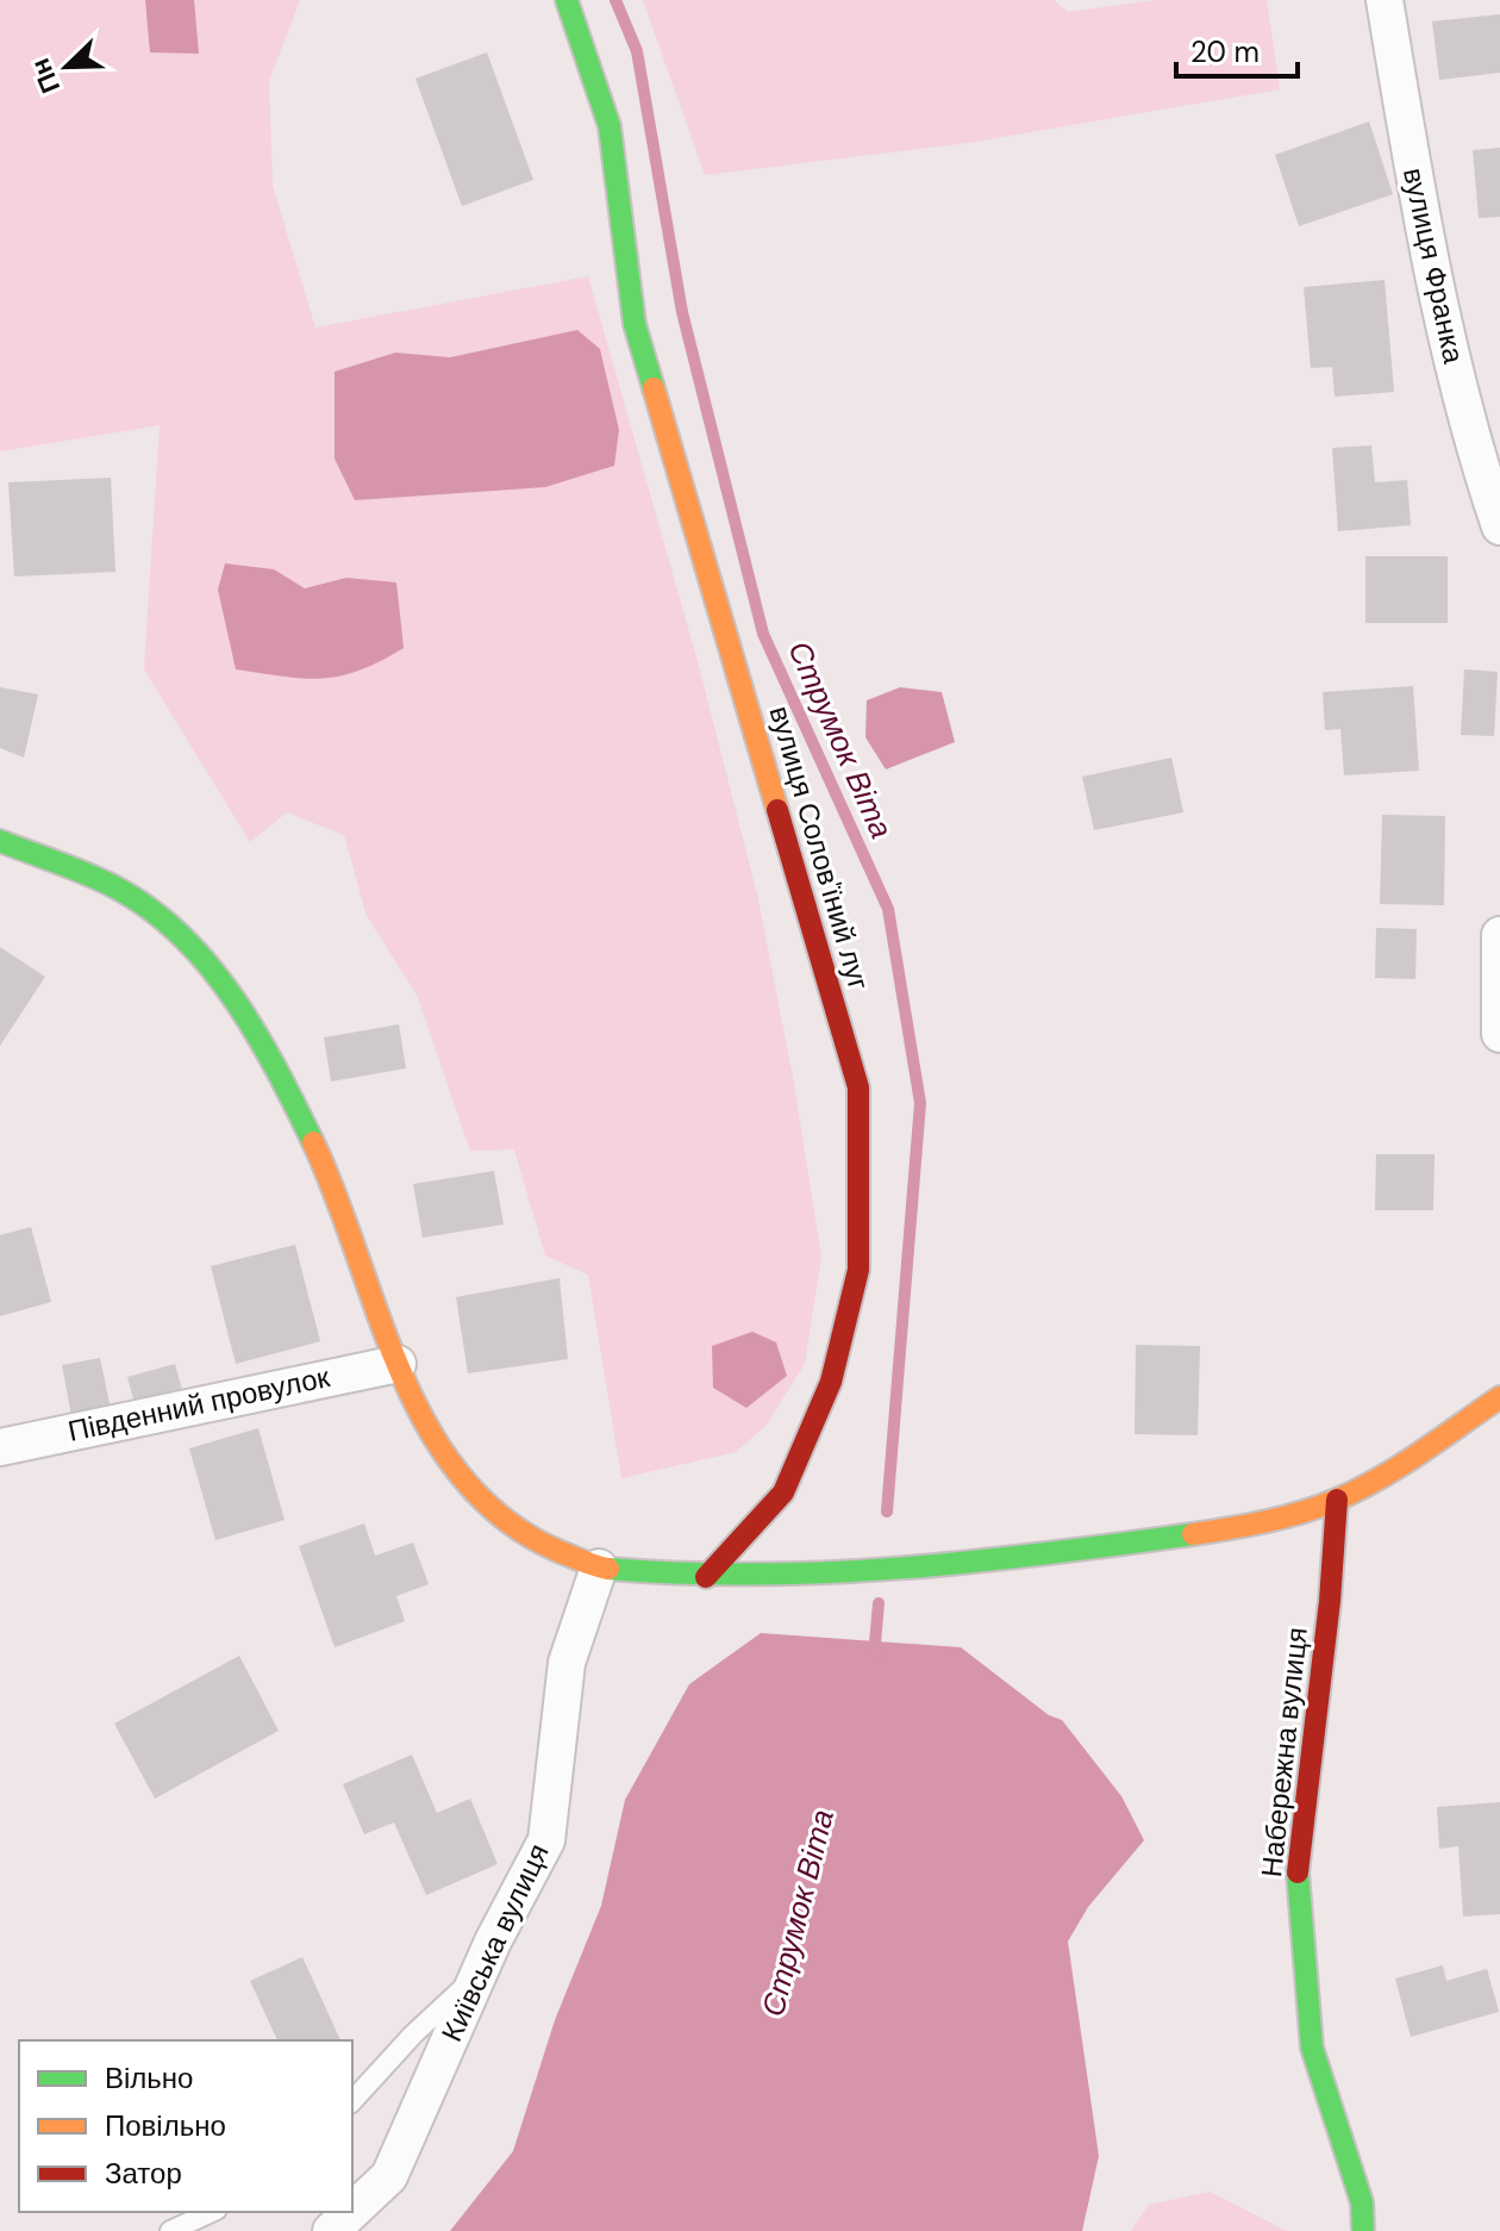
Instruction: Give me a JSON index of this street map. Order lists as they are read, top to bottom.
{
  "streets": {
    "street": [
      "вулиця Франка",
      "вулиця Солов'їний луг",
      "Південний провулок",
      "Набережна вулиця",
      "Київська вулиця"
    ]
  },
  "water": ["Струмок Віта"],
  "legend": ["Вільно", "Повільно", "Затор"],
  "scale_bar": "20 m",
  "north": "bottom left"
}
